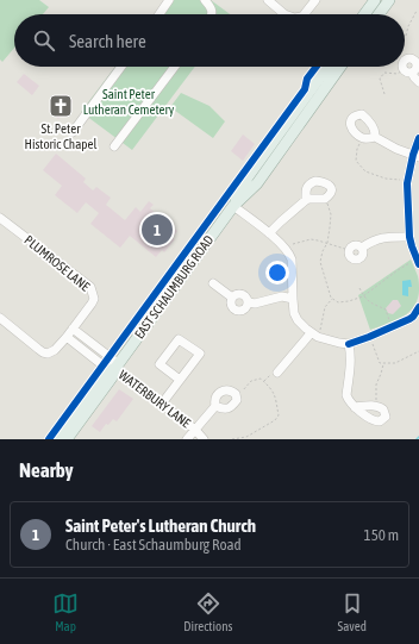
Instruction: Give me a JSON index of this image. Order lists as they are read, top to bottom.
{
  "streets": {
    "main road": ["EAST SCHAUMBURG ROAD"],
    "street": ["PLUMROSE LANE", "WATERBURY LANE"]
  },
  "crossings": [
    ["PLUMROSE LANE", "WATERBURY LANE"],
    ["EAST SCHAUMBURG ROAD", "WATERBURY LANE"]
  ],
  "parks": ["Saint Peter Lutheran Cemetery"],
  "places": {
    "church": ["St. Peter Historic Chapel"]
  },
  "page": {
    "search": "Search here",
    "pins": "1",
    "heading": "Nearby",
    "list": [
      {
        "mark": "1",
        "name": "Saint Peter's Lutheran Church",
        "note": "Church · East Schaumburg Road",
        "value": "150 m"
      }
    ],
    "nav": ["Map", "Directions", "Saved"]
  }
}
